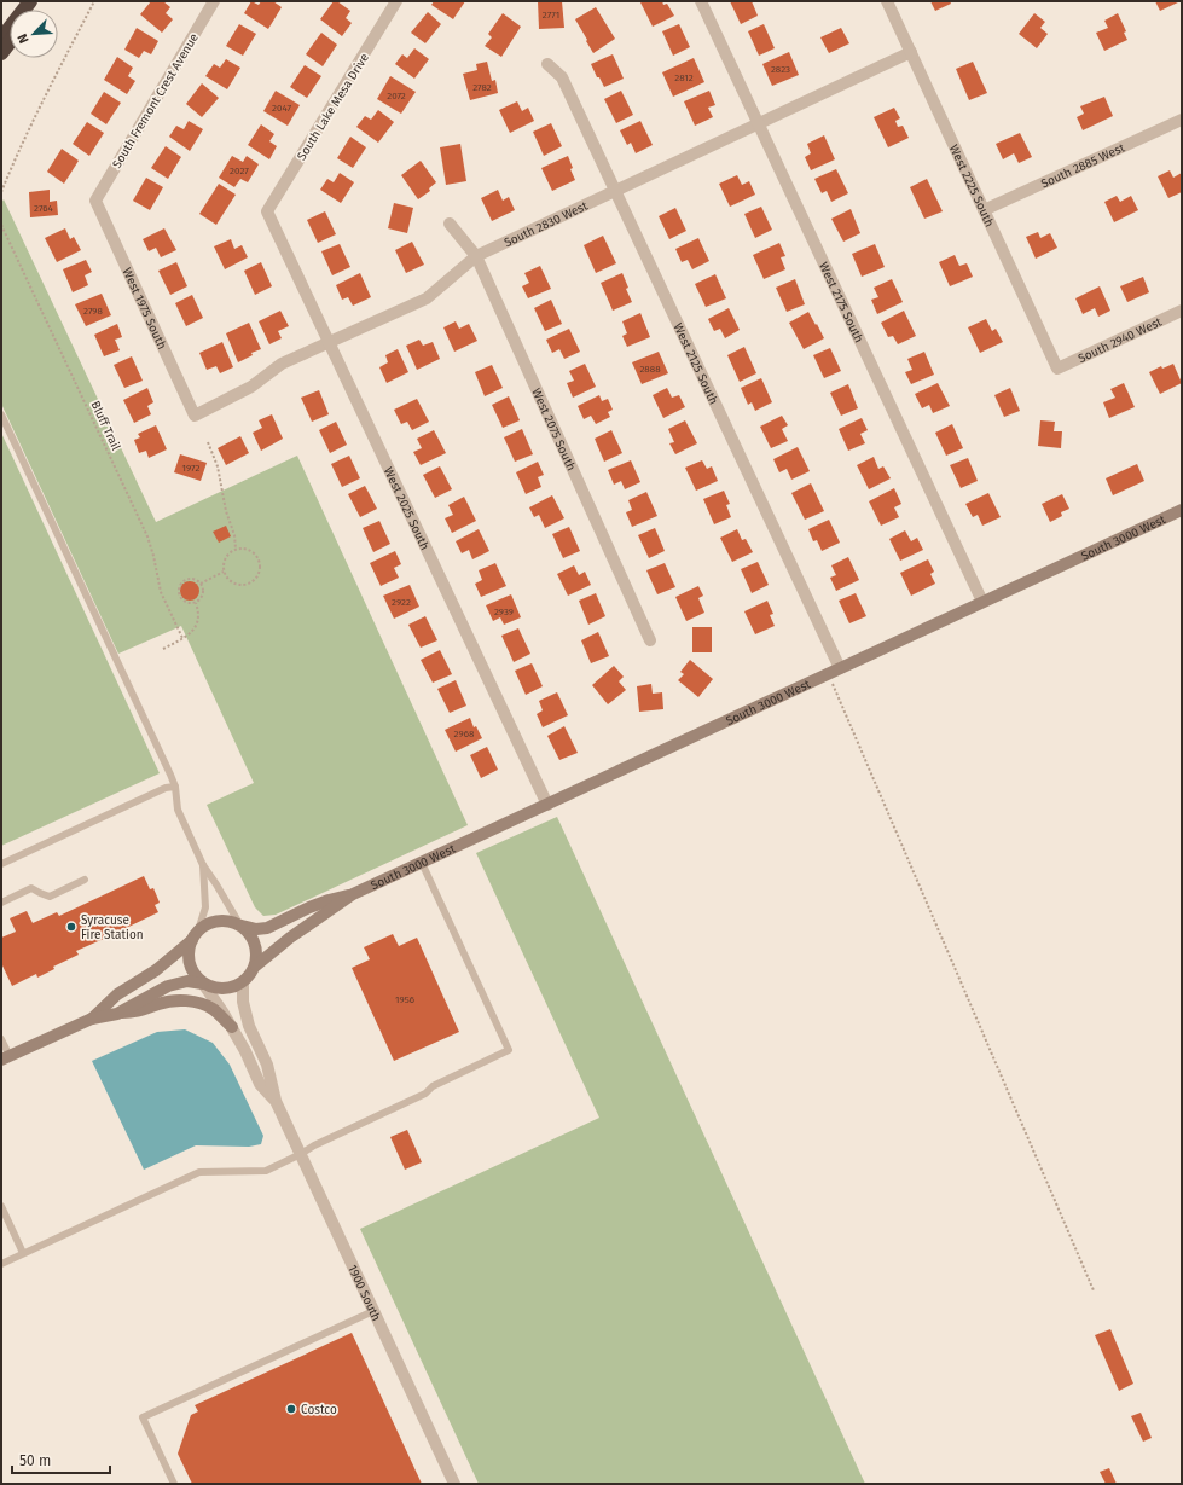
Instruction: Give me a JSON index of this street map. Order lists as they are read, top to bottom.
{
  "streets": {
    "street": [
      "South Fremont Crest Avenue",
      "South Lake Mesa Drive",
      "South 2885 West",
      "West 2225 South",
      "South 2830 West",
      "West 2175 South",
      "West 1975 South",
      "South 2940 West",
      "West 2125 South",
      "West 2075 South",
      "West 2025 South",
      "South 3000 West",
      "1900 South"
    ],
    "path": ["Bluff Trail"]
  },
  "crossings": [
    ["South Fremont Crest Avenue", "West 1975 South"],
    ["South Lake Mesa Drive", "West 2025 South"],
    ["South 2885 West", "West 2225 South"],
    ["West 2225 South", "South 2830 West"],
    ["West 2225 South", "South 2940 West"],
    ["South 2830 West", "West 2175 South"],
    ["South 2830 West", "West 1975 South"],
    ["South 2830 West", "West 2125 South"],
    ["South 2830 West", "West 2075 South"],
    ["South 2830 West", "West 2025 South"],
    ["West 2175 South", "South 3000 West"],
    ["West 2125 South", "South 3000 West"],
    ["West 2025 South", "South 3000 West"]
  ],
  "places": ["Syracuse Fire Station", "Costco"],
  "house_numbers": [
    "2771",
    "2823",
    "2812",
    "2782",
    "2072",
    "2047",
    "2027",
    "2764",
    "2798",
    "2888",
    "1972",
    "2922",
    "2939",
    "2968",
    "1956"
  ],
  "scale_bar": "50 m",
  "north": "bottom left"
}
